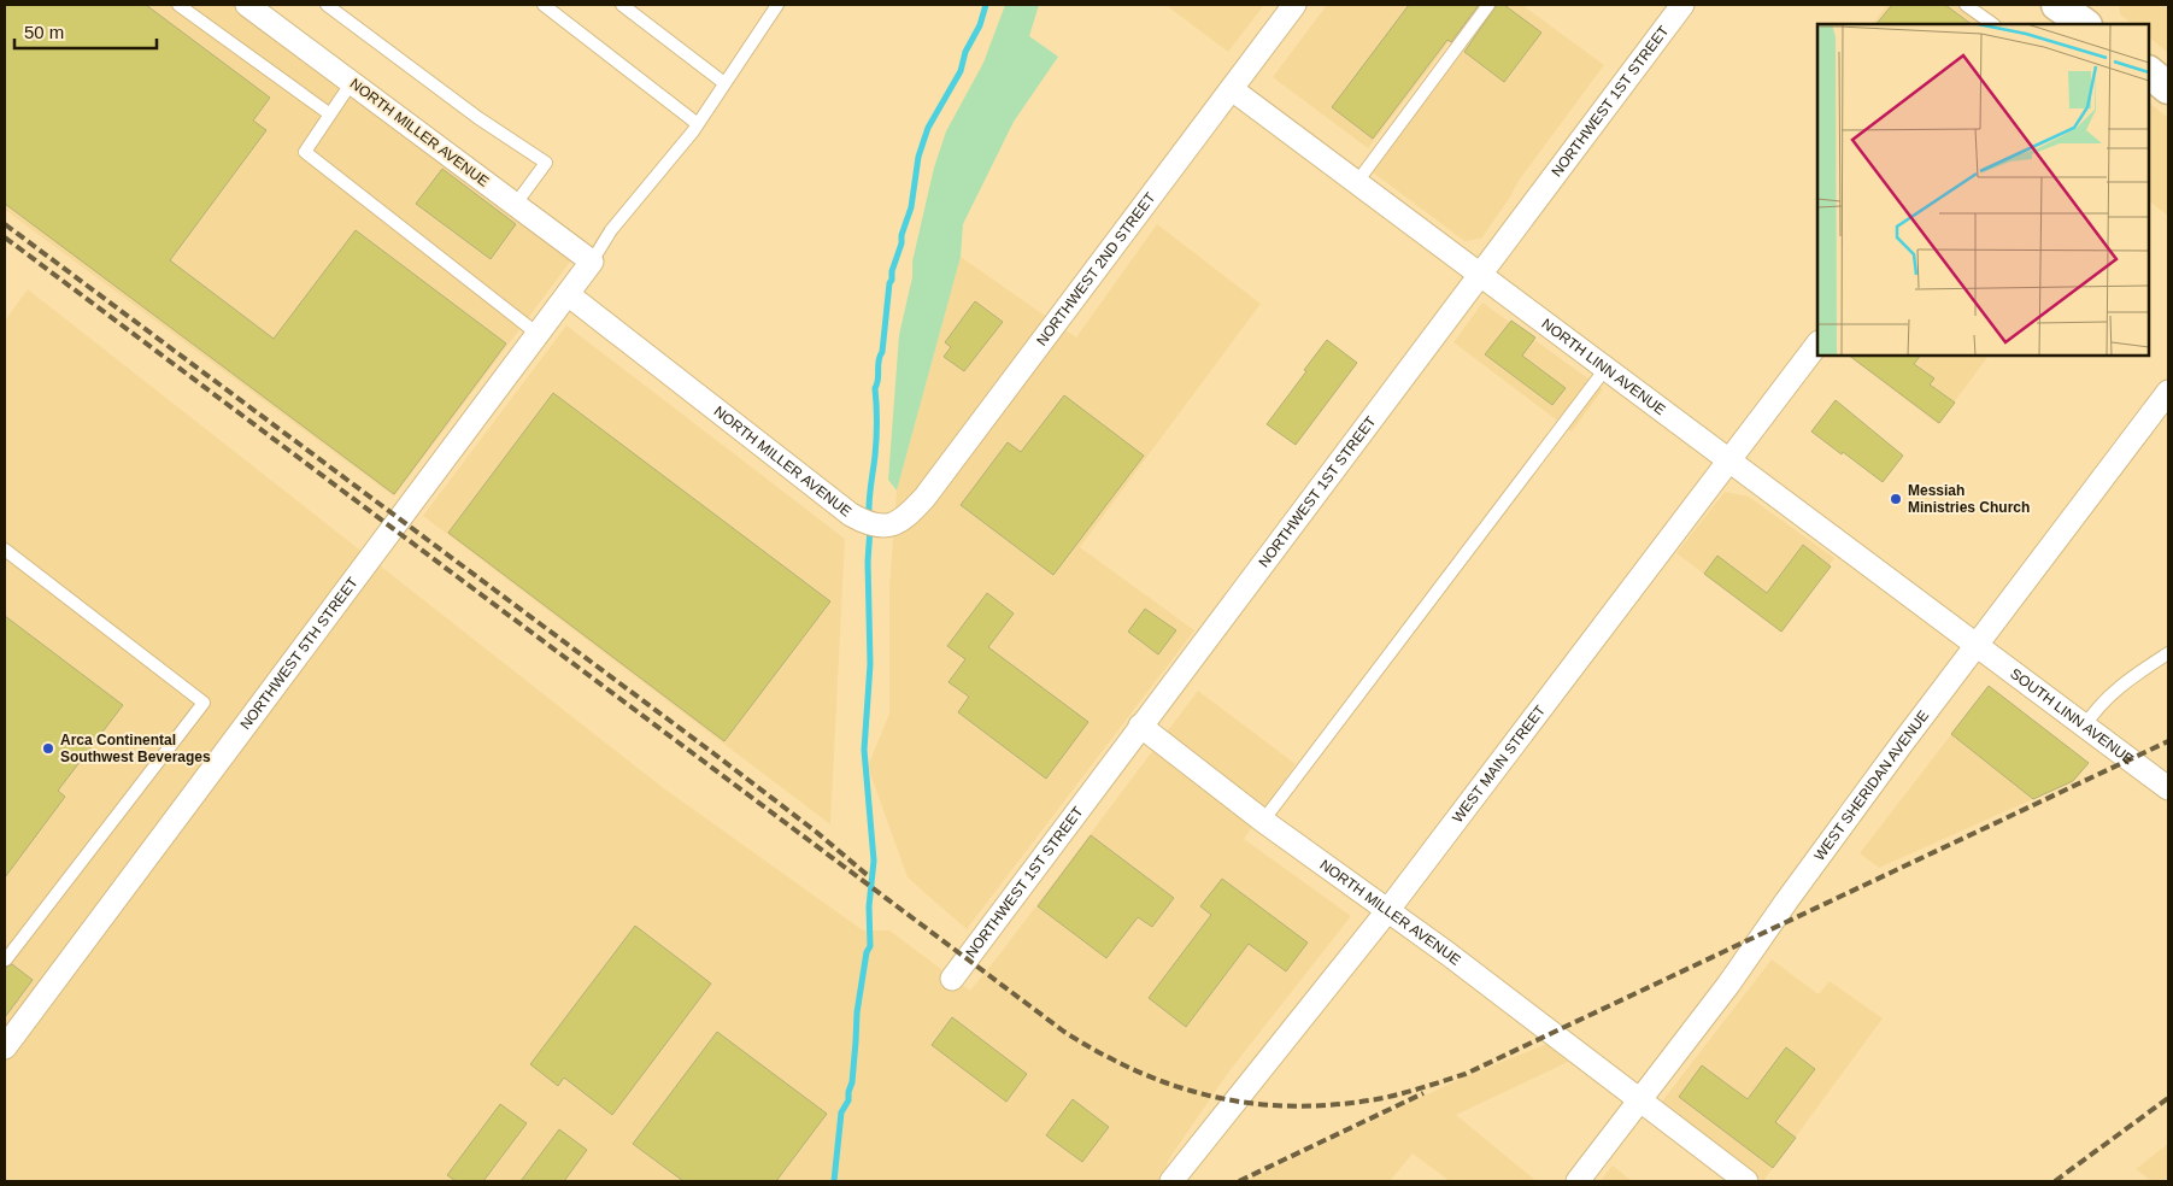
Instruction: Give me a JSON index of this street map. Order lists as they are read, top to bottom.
{
  "streets": {
    "street": [
      "NORTHWEST 1ST STREET",
      "NORTH MILLER AVENUE",
      "NORTHWEST 2ND STREET",
      "NORTH LINN AVENUE",
      "NORTHWEST 5TH STREET",
      "SOUTH LINN AVENUE",
      "WEST MAIN STREET",
      "WEST SHERIDAN AVENUE"
    ]
  },
  "crossings": [
    ["NORTHWEST 1ST STREET", "NORTH MILLER AVENUE"],
    ["NORTHWEST 1ST STREET", "NORTH LINN AVENUE"],
    ["NORTH MILLER AVENUE", "NORTHWEST 2ND STREET"],
    ["NORTH MILLER AVENUE", "NORTHWEST 5TH STREET"],
    ["NORTH MILLER AVENUE", "WEST MAIN STREET"],
    ["NORTH MILLER AVENUE", "WEST SHERIDAN AVENUE"],
    ["NORTHWEST 2ND STREET", "NORTH LINN AVENUE"],
    ["NORTH LINN AVENUE", "SOUTH LINN AVENUE"],
    ["NORTH LINN AVENUE", "WEST MAIN STREET"],
    ["NORTH LINN AVENUE", "WEST SHERIDAN AVENUE"],
    ["SOUTH LINN AVENUE", "WEST SHERIDAN AVENUE"]
  ],
  "places": ["Messiah Ministries Church", "Arca Continental Southwest Beverages"],
  "scale_bar": "50 m"
}
